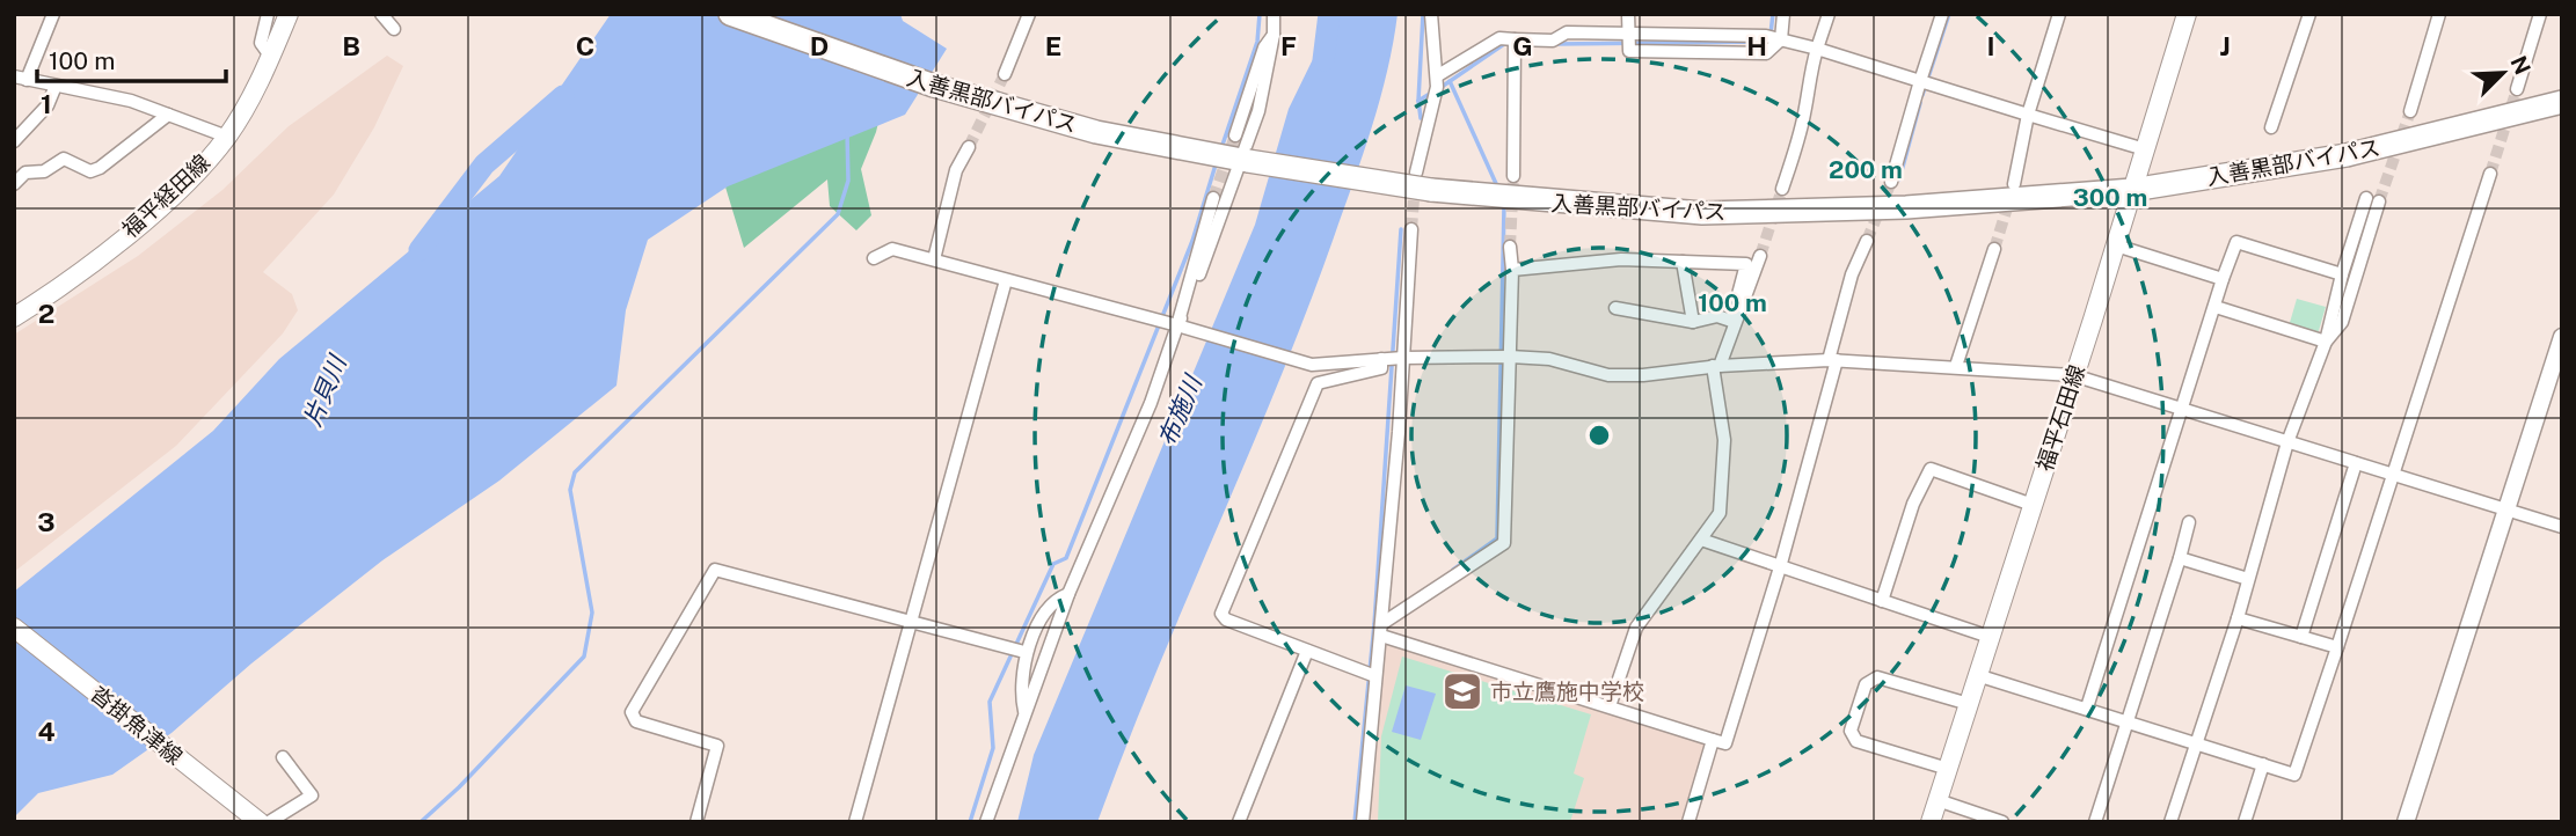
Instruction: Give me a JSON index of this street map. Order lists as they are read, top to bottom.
{
  "streets": {
    "highway": ["入善黒部バイパス"],
    "main road": ["福平経田線", "福平石田線", "沓掛魚津線"]
  },
  "crossings": [
    ["入善黒部バイパス", "福平石田線"]
  ],
  "water": ["片貝川", "布施川"],
  "places": {
    "school or university": ["市立鷹施中学校"]
  },
  "scale_bar": "100 m",
  "north": "top right",
  "grid": {
    "columns": [
      "B",
      "C",
      "D",
      "E",
      "F",
      "G",
      "H",
      "I",
      "J"
    ],
    "rows": [
      "1",
      "2",
      "3",
      "4"
    ]
  },
  "rings": ["200 m", "300 m", "100 m"]
}
